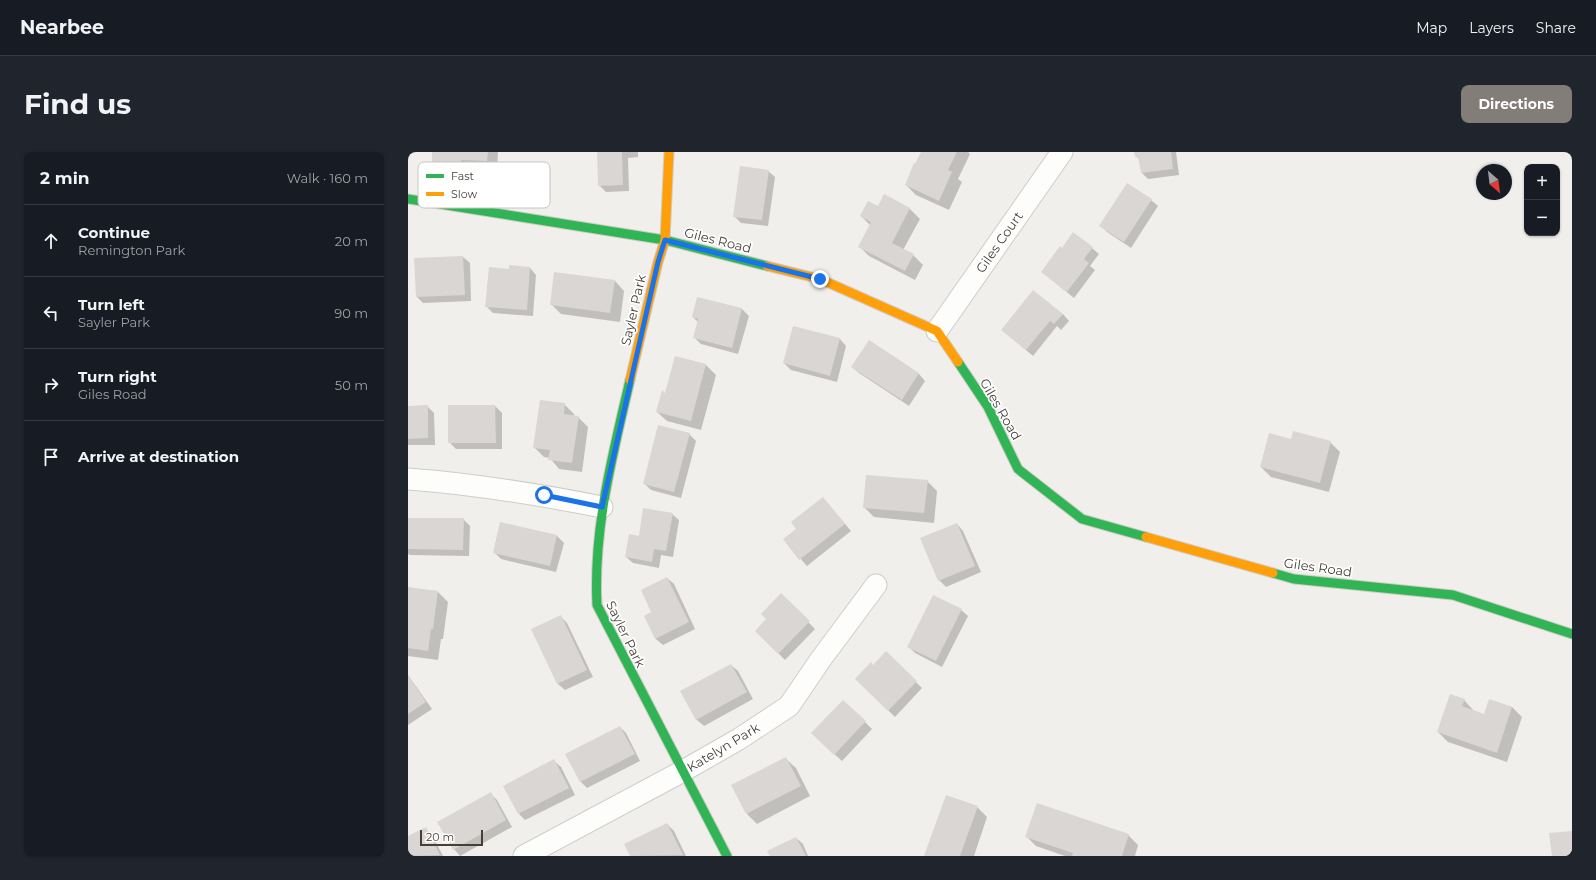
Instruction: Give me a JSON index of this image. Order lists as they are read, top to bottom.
{
  "streets": {
    "street": [
      "Giles Road",
      "Giles Court",
      "Sayler Park",
      "Katelyn Park"
    ]
  },
  "crossings": [
    ["Giles Road", "Giles Court"],
    ["Giles Road", "Sayler Park"],
    ["Sayler Park", "Katelyn Park"]
  ],
  "legend": ["Fast", "Slow"],
  "scale_bar": "20 m",
  "north": "bottom right",
  "page": {
    "header": "Nearbee",
    "nav": ["Map", "Layers", "Share"],
    "buttons": "Directions",
    "title": "Find us",
    "heading": ["2 min", "Walk · 160 m"],
    "map_buttons": ["+", "−"],
    "list": [
      ["Continue", "Remington Park", "20 m"],
      ["Turn left", "Sayler Park", "90 m"],
      ["Turn right", "Giles Road", "50 m"],
      "Arrive at destination"
    ],
    "scale": "20 m"
  }
}
